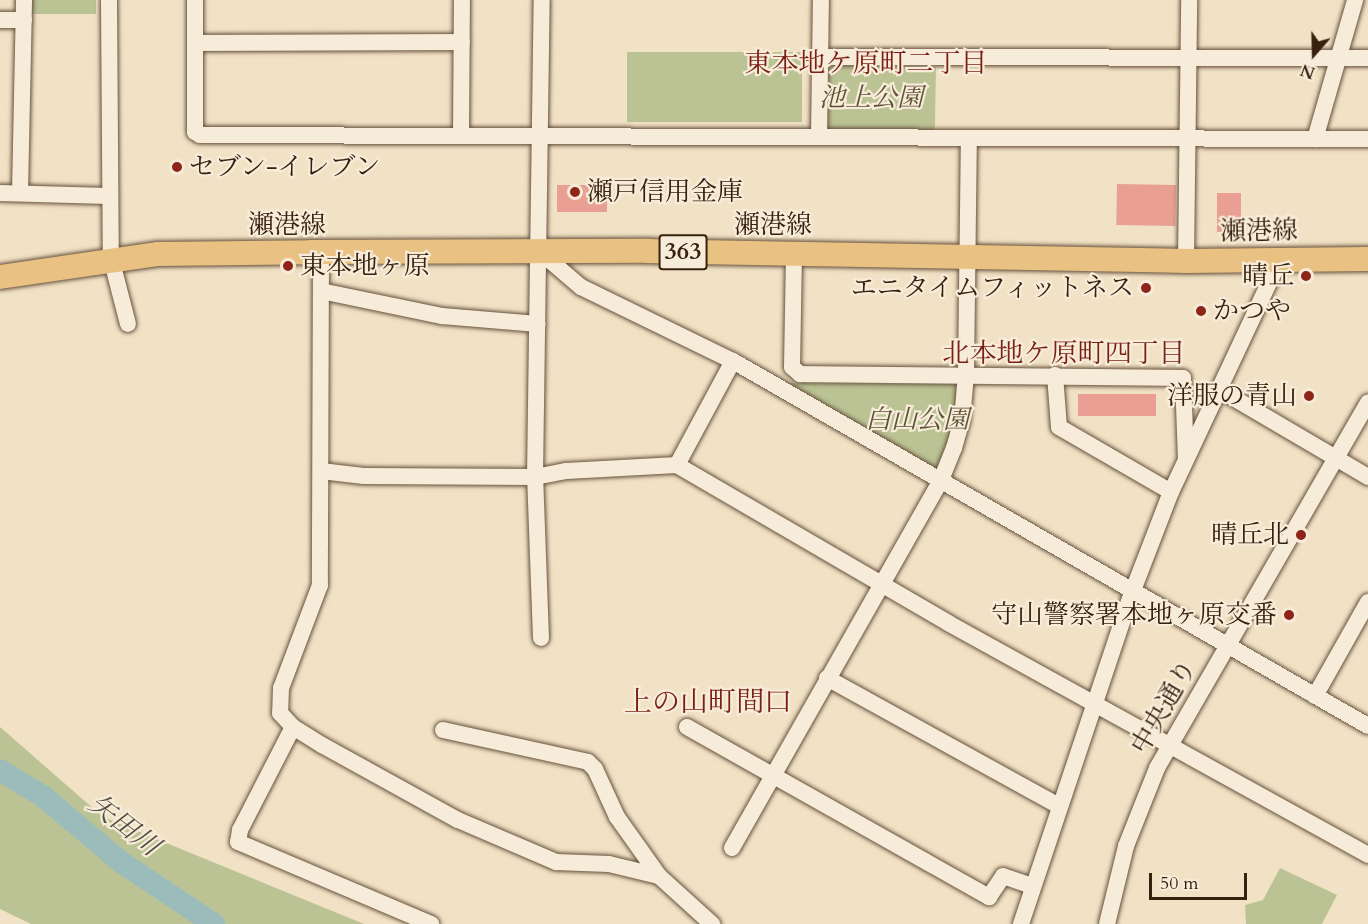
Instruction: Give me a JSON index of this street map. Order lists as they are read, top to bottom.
{
  "streets": {
    "highway": ["瀬港線", "363"],
    "street": ["中央通り"]
  },
  "districts": ["東本地ケ原町二丁目", "北本地ケ原町四丁目", "上の山町間口"],
  "water": ["矢田川"],
  "parks": ["池上公園", "白山公園"],
  "places": [
    "セブン-イレブン",
    "瀬戸信用金庫",
    "東本地ヶ原",
    "晴丘",
    "エニタイムフィットネス",
    "かつや",
    "洋服の青山",
    "晴丘北",
    "守山警察署本地ヶ原交番"
  ],
  "scale_bar": "50 m",
  "north": "bottom"
}
